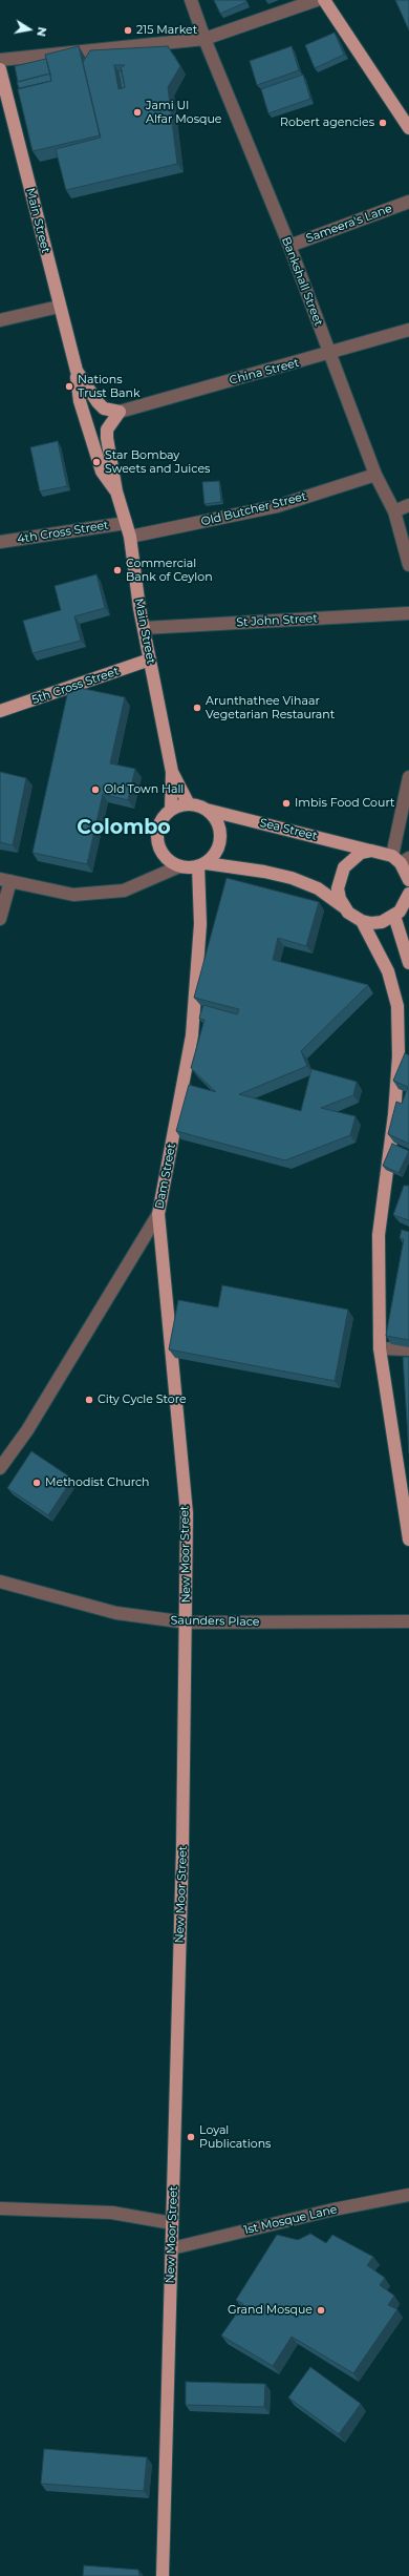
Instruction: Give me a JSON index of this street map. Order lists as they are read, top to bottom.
{
  "streets": {
    "main road": [
      "Main Street",
      "5th Cross Street",
      "Sea Street",
      "Dam Street",
      "New Moor Street"
    ],
    "street": [
      "Sameera's Lane",
      "Bankshall Street",
      "China Street",
      "Old Butcher Street",
      "4th Cross Street",
      "St John Street",
      "Saunders Place",
      "1st Mosque Lane"
    ]
  },
  "crossings": [
    ["Main Street", "China Street"],
    ["Main Street", "Old Butcher Street"],
    ["Main Street", "4th Cross Street"],
    ["Main Street", "St John Street"],
    ["Main Street", "5th Cross Street"],
    ["Main Street", "Sea Street"],
    ["Main Street", "Dam Street"],
    ["Sameera's Lane", "Bankshall Street"],
    ["Bankshall Street", "China Street"],
    ["Bankshall Street", "Old Butcher Street"],
    ["Sea Street", "Dam Street"],
    ["Dam Street", "New Moor Street"],
    ["New Moor Street", "Saunders Place"],
    ["New Moor Street", "1st Mosque Lane"]
  ],
  "districts": ["Colombo"],
  "places": [
    "215 Market",
    "Jami Ul Alfar Mosque",
    "Robert agencies",
    "Nations Trust Bank",
    "Star Bombay Sweets and Juices",
    "Commercial Bank of Ceylon",
    "Arunthathee Vihaar Vegetarian Restaurant",
    "Old Town Hall",
    "Imbis Food Court",
    "City Cycle Store",
    "Methodist Church",
    "Loyal Publications",
    "Grand Mosque"
  ],
  "north": "right"
}
